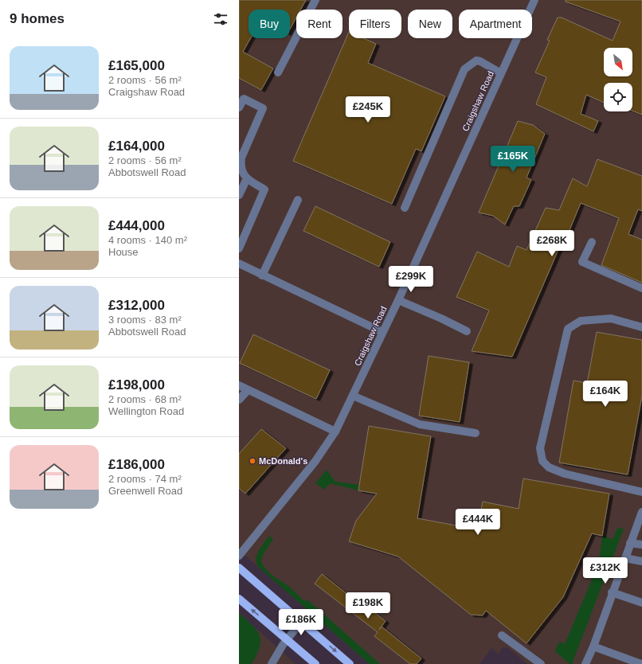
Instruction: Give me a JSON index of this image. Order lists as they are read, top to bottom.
{
  "streets": {
    "street": ["Craigshaw Road"]
  },
  "places": ["McDonald's"],
  "north": "bottom right",
  "page": {
    "heading": "9 homes",
    "chip": [
      "Buy",
      "Rent",
      "Filters",
      "New",
      "Apartment"
    ],
    "list": [
      {
        "name": "£165,000",
        "note": "2 rooms · 56 m² · Craigshaw Road"
      },
      {
        "name": "£164,000",
        "note": "2 rooms · 56 m² · Abbotswell Road"
      },
      {
        "name": "£444,000",
        "note": "4 rooms · 140 m² · House"
      },
      {
        "name": "£312,000",
        "note": "3 rooms · 83 m² · Abbotswell Road"
      },
      {
        "name": "£198,000",
        "note": "2 rooms · 68 m² · Wellington Road"
      },
      {
        "name": "£186,000",
        "note": "2 rooms · 74 m² · Greenwell Road"
      }
    ],
    "price": [
      "£245K",
      "£165K",
      "£268K",
      "£299K",
      "£164K",
      "£444K",
      "£312K",
      "£198K",
      "£186K"
    ]
  }
}
